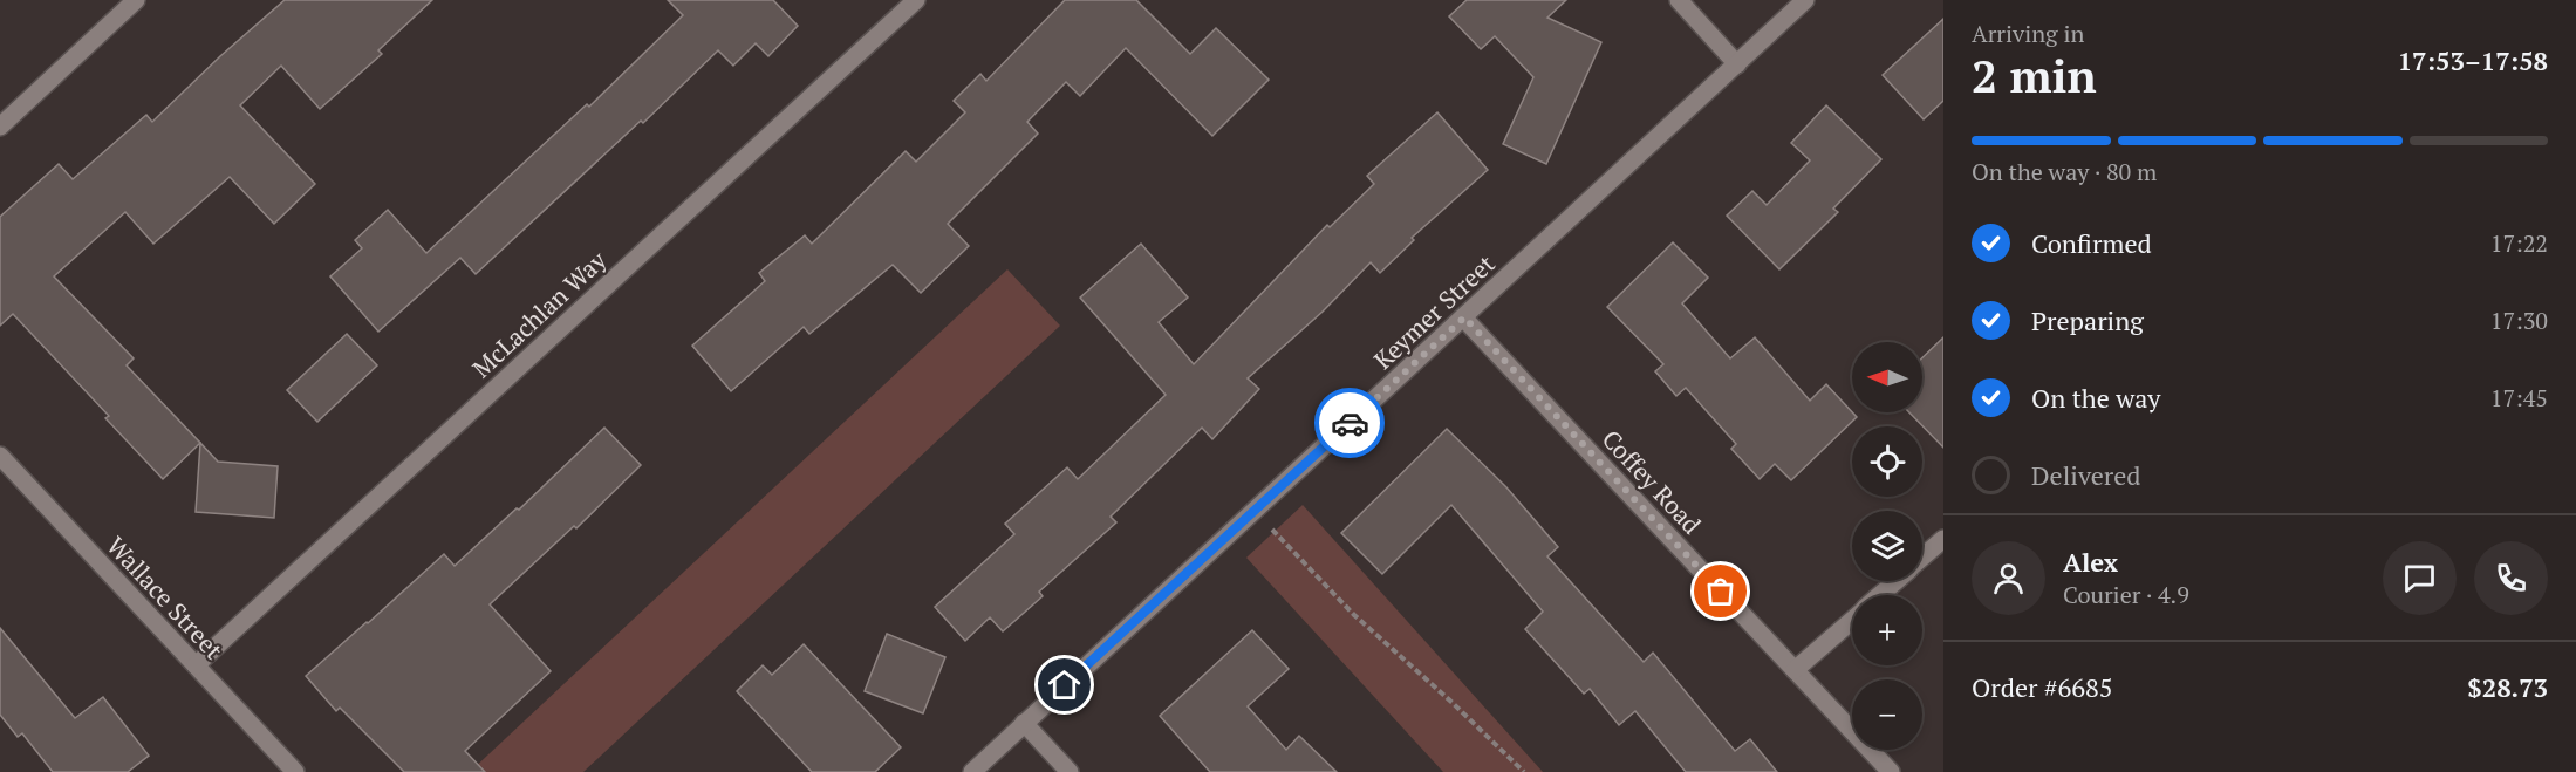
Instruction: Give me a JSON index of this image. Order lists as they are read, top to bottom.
{
  "streets": {
    "street": [
      "Keymer Street",
      "McLachlan Way",
      "Coffey Road",
      "Wallace Street"
    ]
  },
  "crossings": [
    ["Keymer Street", "Coffey Road"],
    ["McLachlan Way", "Wallace Street"]
  ],
  "north": "left",
  "page": {
    "heading": ["2 min", "Arriving in", "17:53–17:58"],
    "panel": [
      "Alex",
      "Courier · 4.9",
      "Order #6685",
      "$28.73"
    ],
    "bar": "On the way · 80 m",
    "list": [
      ["Confirmed", "17:22"],
      ["Preparing", "17:30"],
      ["On the way", "17:45"],
      "Delivered"
    ],
    "map_buttons": ["+", "−"]
  }
}
